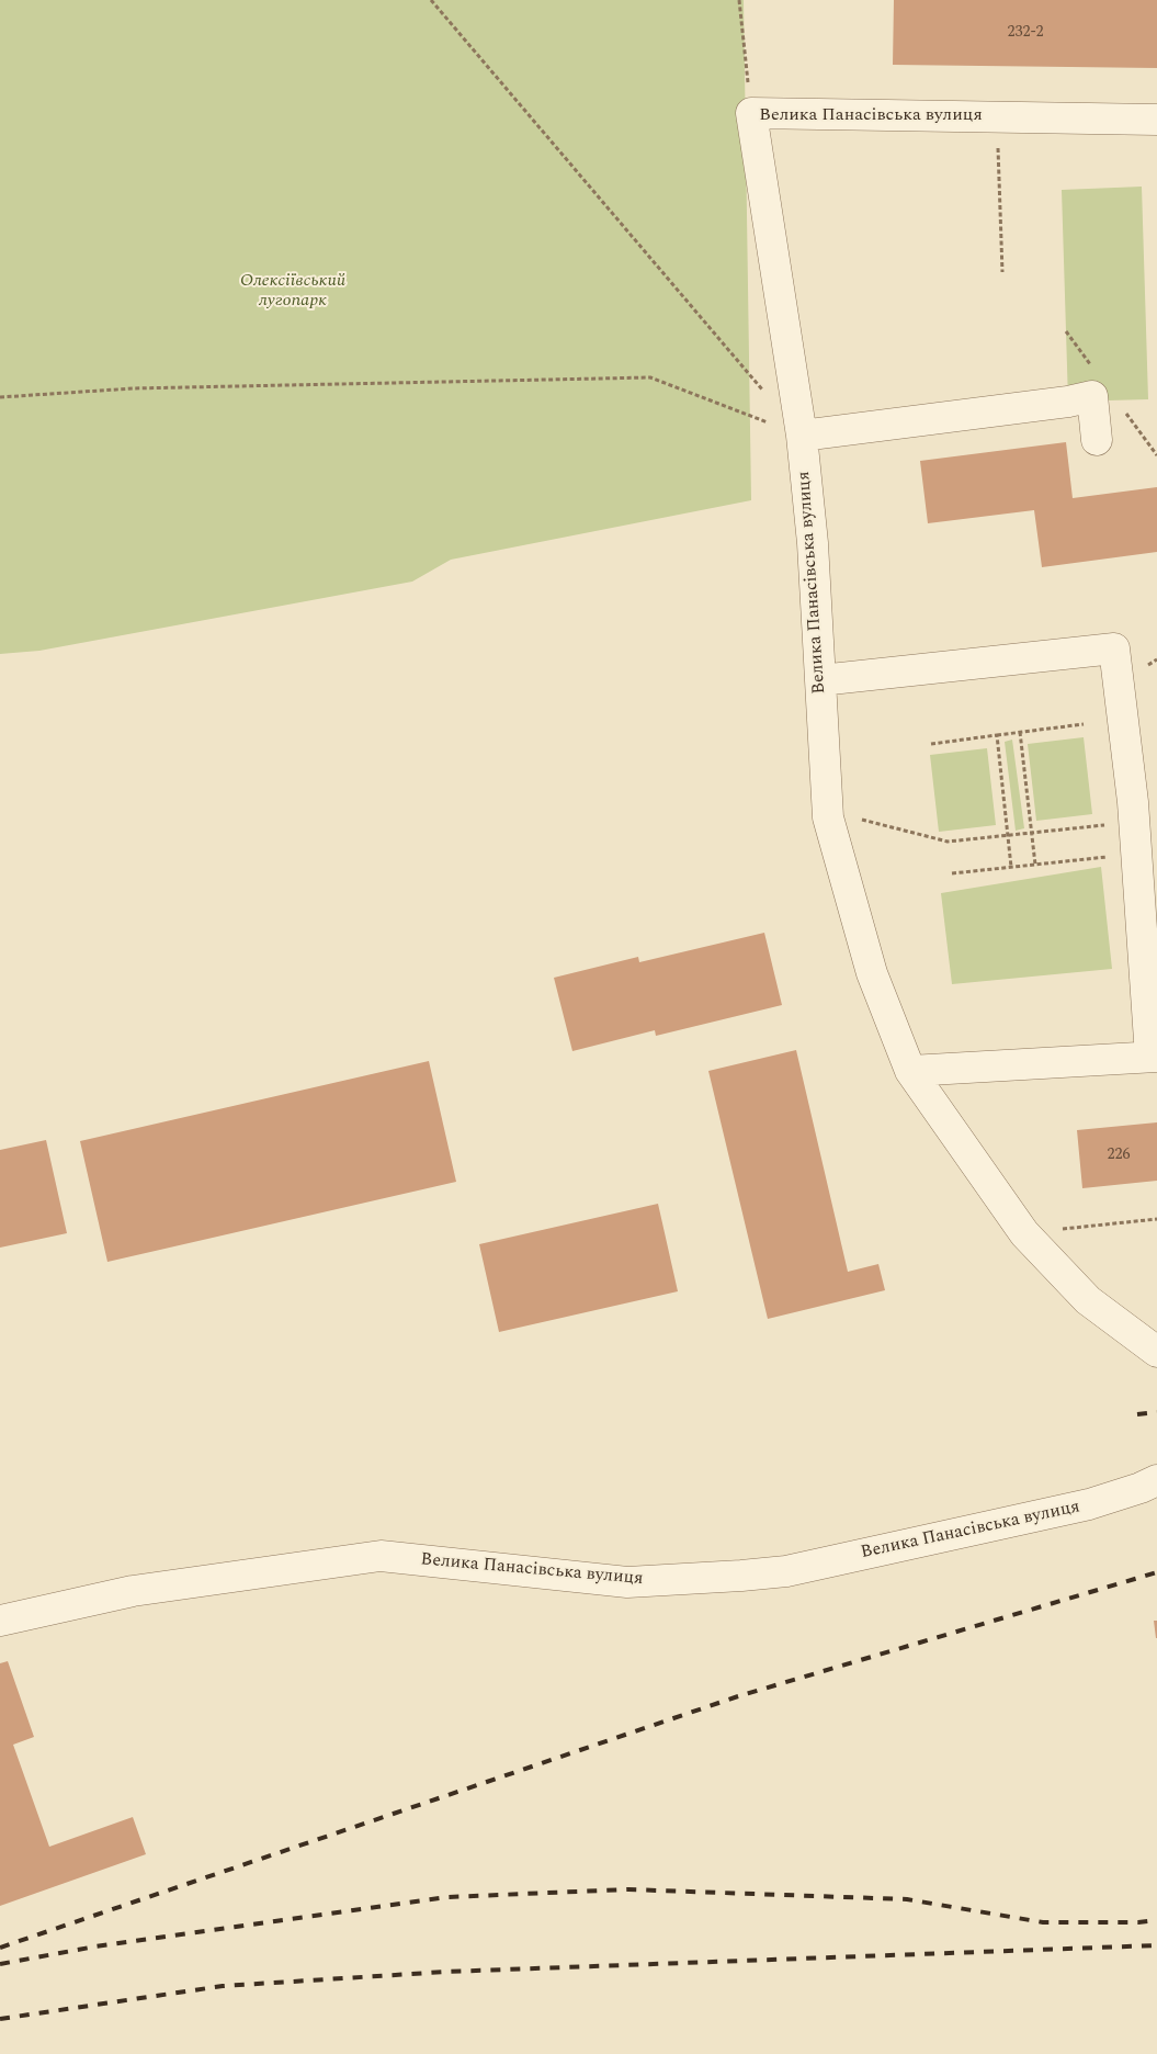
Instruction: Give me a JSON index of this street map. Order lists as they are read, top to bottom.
{
  "streets": {
    "street": ["Велика Панасівська вулиця"]
  },
  "parks": ["Олексіївський лугопарк"],
  "house_numbers": ["232-2", "226"]
}
